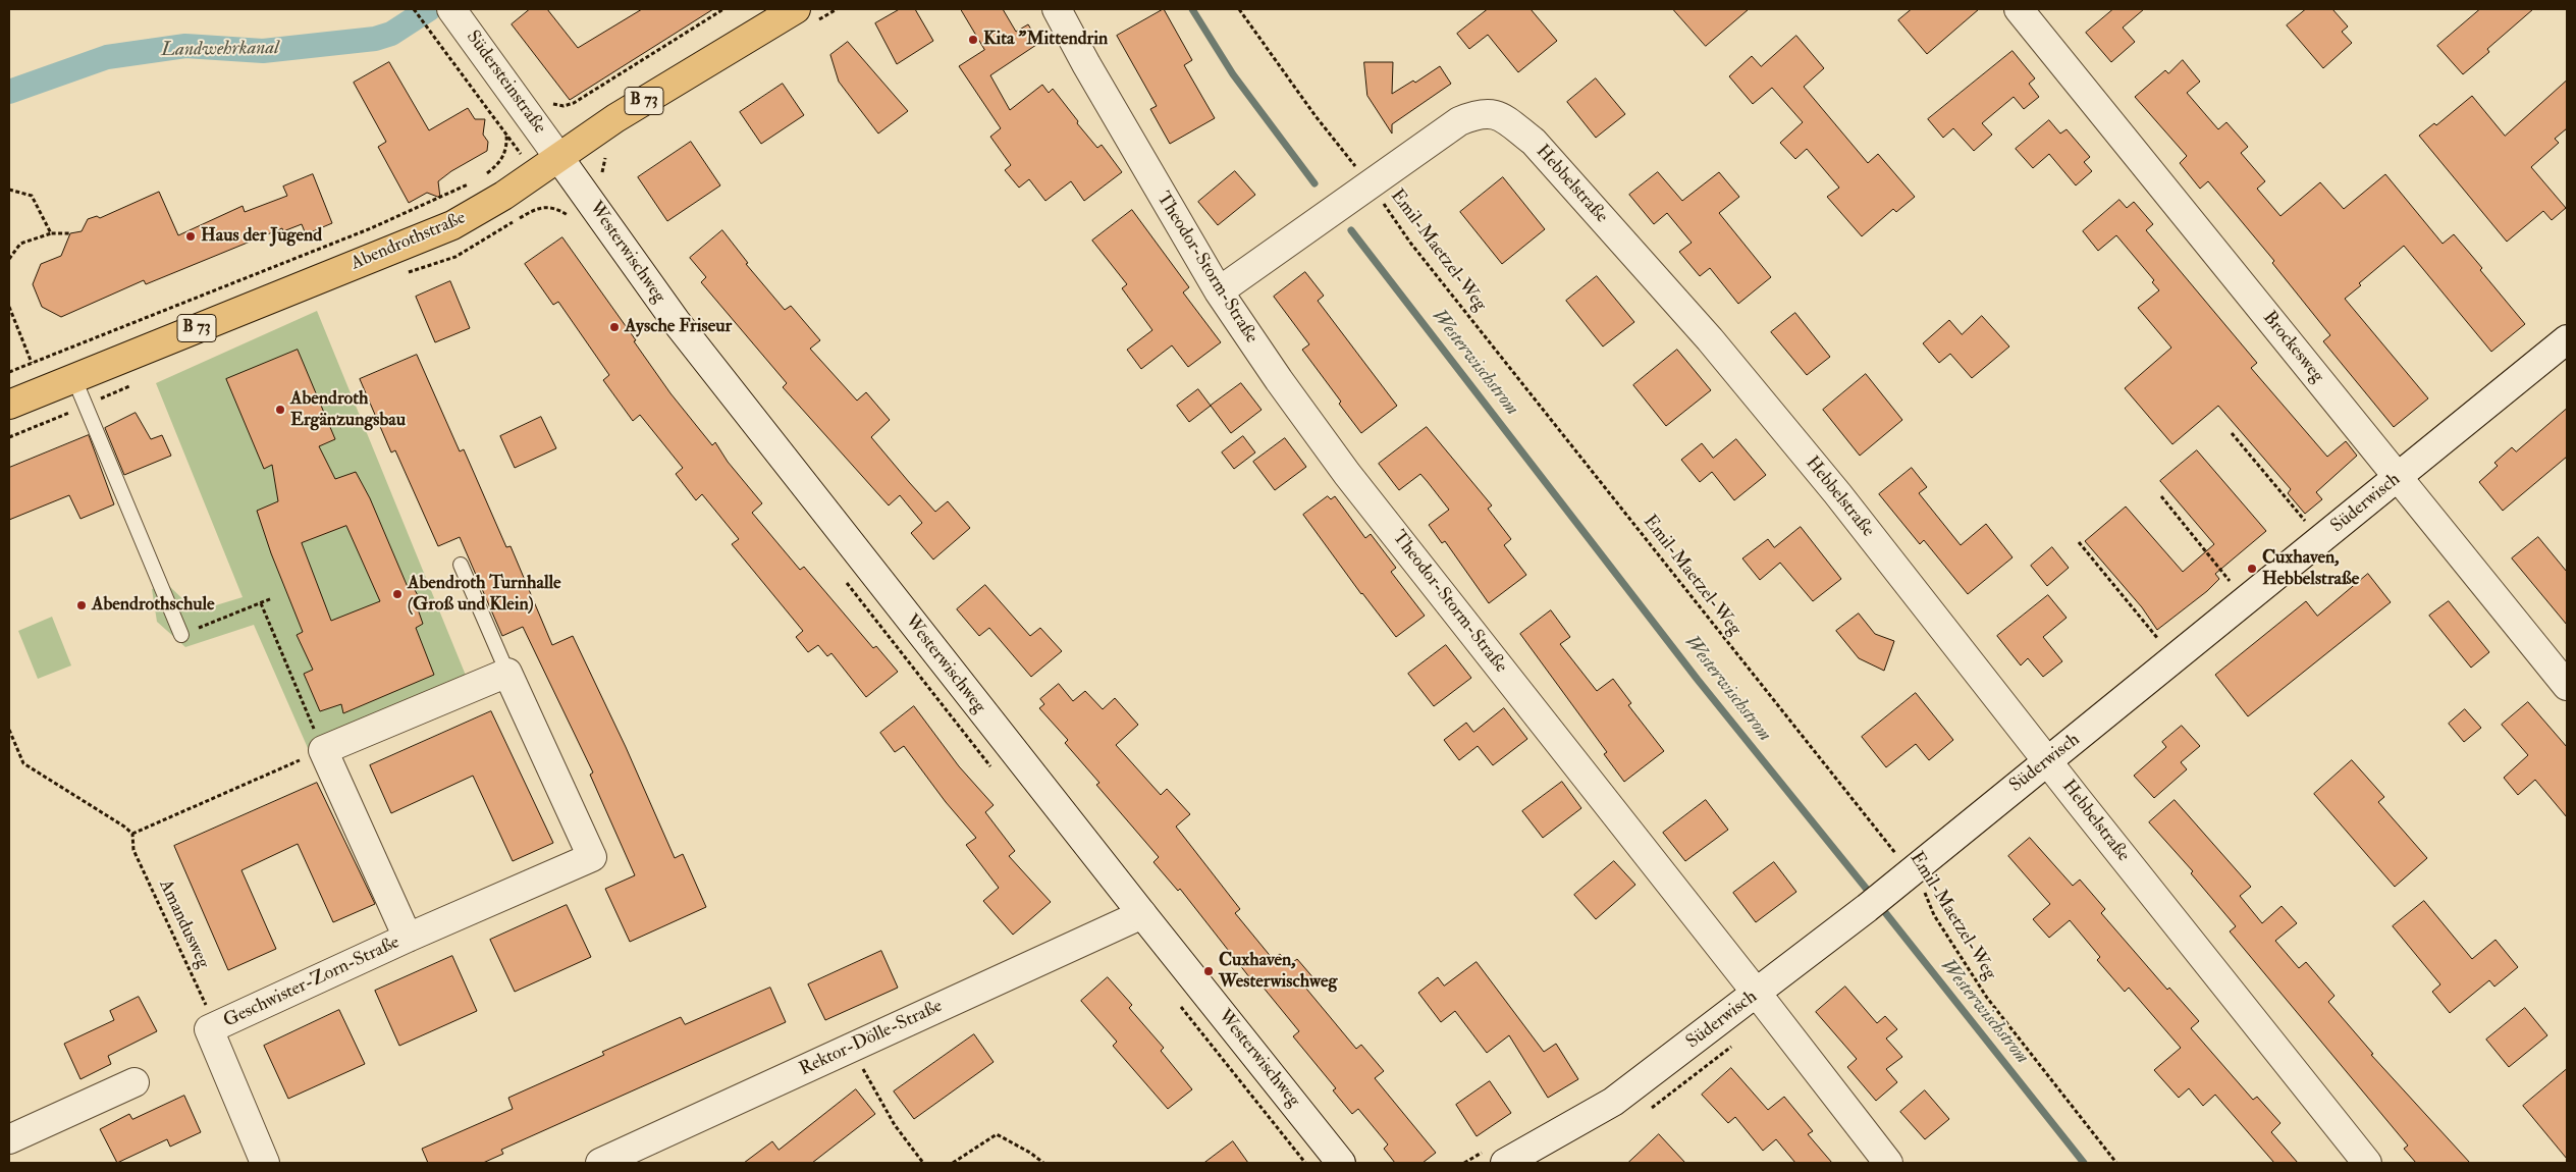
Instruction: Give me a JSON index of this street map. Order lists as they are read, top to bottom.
{
  "streets": {
    "main road": ["B 73", "Abendrothstraße"],
    "street": [
      "Südersteinstraße",
      "Hebbelstraße",
      "Westerwischweg",
      "Theodor-Storm-Straße",
      "Brockesweg",
      "Süderwisch",
      "Geschwister-Zorn-Straße",
      "Rektor-Dölle-Straße"
    ],
    "path": ["Emil-Maetzel-Weg", "Amandusweg"]
  },
  "crossings": [
    ["Südersteinstraße", "Abendrothstraße"],
    ["Südersteinstraße", "Westerwischweg"],
    ["Hebbelstraße", "Emil-Maetzel-Weg"],
    ["Hebbelstraße", "Theodor-Storm-Straße"],
    ["Hebbelstraße", "Süderwisch"],
    ["Abendrothstraße", "Westerwischweg"],
    ["Emil-Maetzel-Weg", "Süderwisch"],
    ["Westerwischweg", "Rektor-Dölle-Straße"],
    ["Theodor-Storm-Straße", "Süderwisch"],
    ["Brockesweg", "Süderwisch"],
    ["Amandusweg", "Geschwister-Zorn-Straße"]
  ],
  "water": ["Landwehrkanal", "Westerwischstrom"],
  "places": [
    "Kita \"Mittendrin",
    "Haus der Jugend",
    "Aysche Friseur",
    "Abendroth Ergänzungsbau",
    "Cuxhaven, Hebbelstraße",
    "Abendroth Turnhalle (Groß und Klein)",
    "Abendrothschule",
    "Cuxhaven, Westerwischweg"
  ]
}
